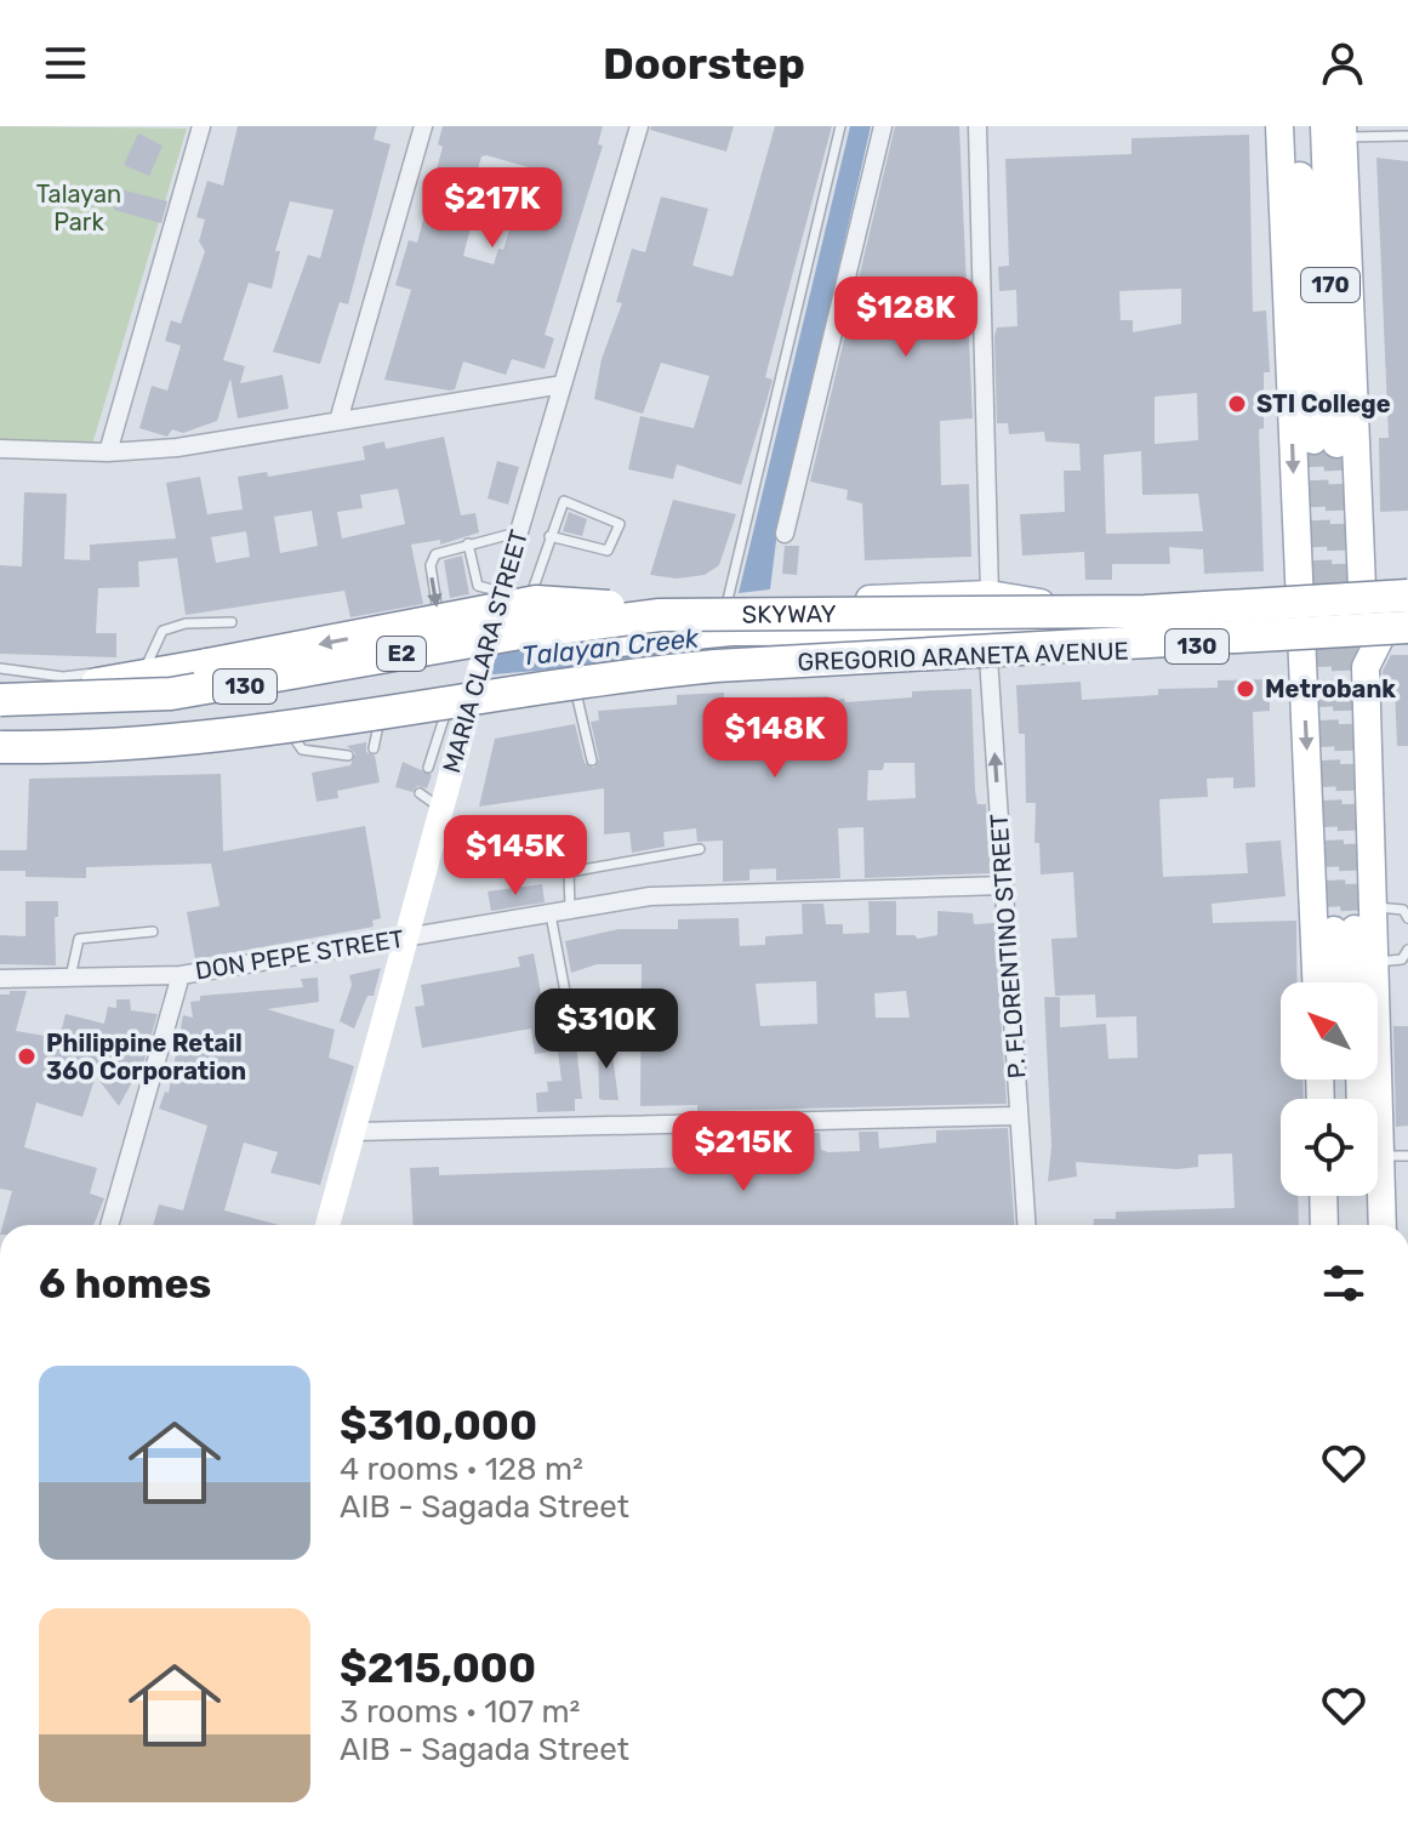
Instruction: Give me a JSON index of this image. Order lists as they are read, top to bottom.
{
  "streets": {
    "highway": ["SKYWAY", "E2"],
    "main road": ["170", "130", "GREGORIO ARANETA AVENUE"],
    "street": ["MARIA CLARA STREET", "P. FLORENTINO STREET", "DON PEPE STREET"]
  },
  "crossings": [
    ["SKYWAY", "GREGORIO ARANETA AVENUE"],
    ["MARIA CLARA STREET", "GREGORIO ARANETA AVENUE"],
    ["MARIA CLARA STREET", "DON PEPE STREET"],
    ["GREGORIO ARANETA AVENUE", "P. FLORENTINO STREET"],
    ["P. FLORENTINO STREET", "DON PEPE STREET"]
  ],
  "one_way": ["P. FLORENTINO STREET"],
  "water": ["Talayan Creek"],
  "parks": ["Talayan Park"],
  "places": ["STI College", "Metrobank", "Philippine Retail 360 Corporation"],
  "north": "top left",
  "page": {
    "header": "Doorstep",
    "price": [
      "$217K",
      "$128K",
      "$148K",
      "$145K",
      "$310K",
      "$215K"
    ],
    "heading": "6 homes",
    "list": [
      {
        "name": "$310,000",
        "note": "4 rooms · 128 m² · AIB - Sagada Street"
      },
      {
        "name": "$215,000",
        "note": "3 rooms · 107 m² · AIB - Sagada Street"
      }
    ]
  }
}
